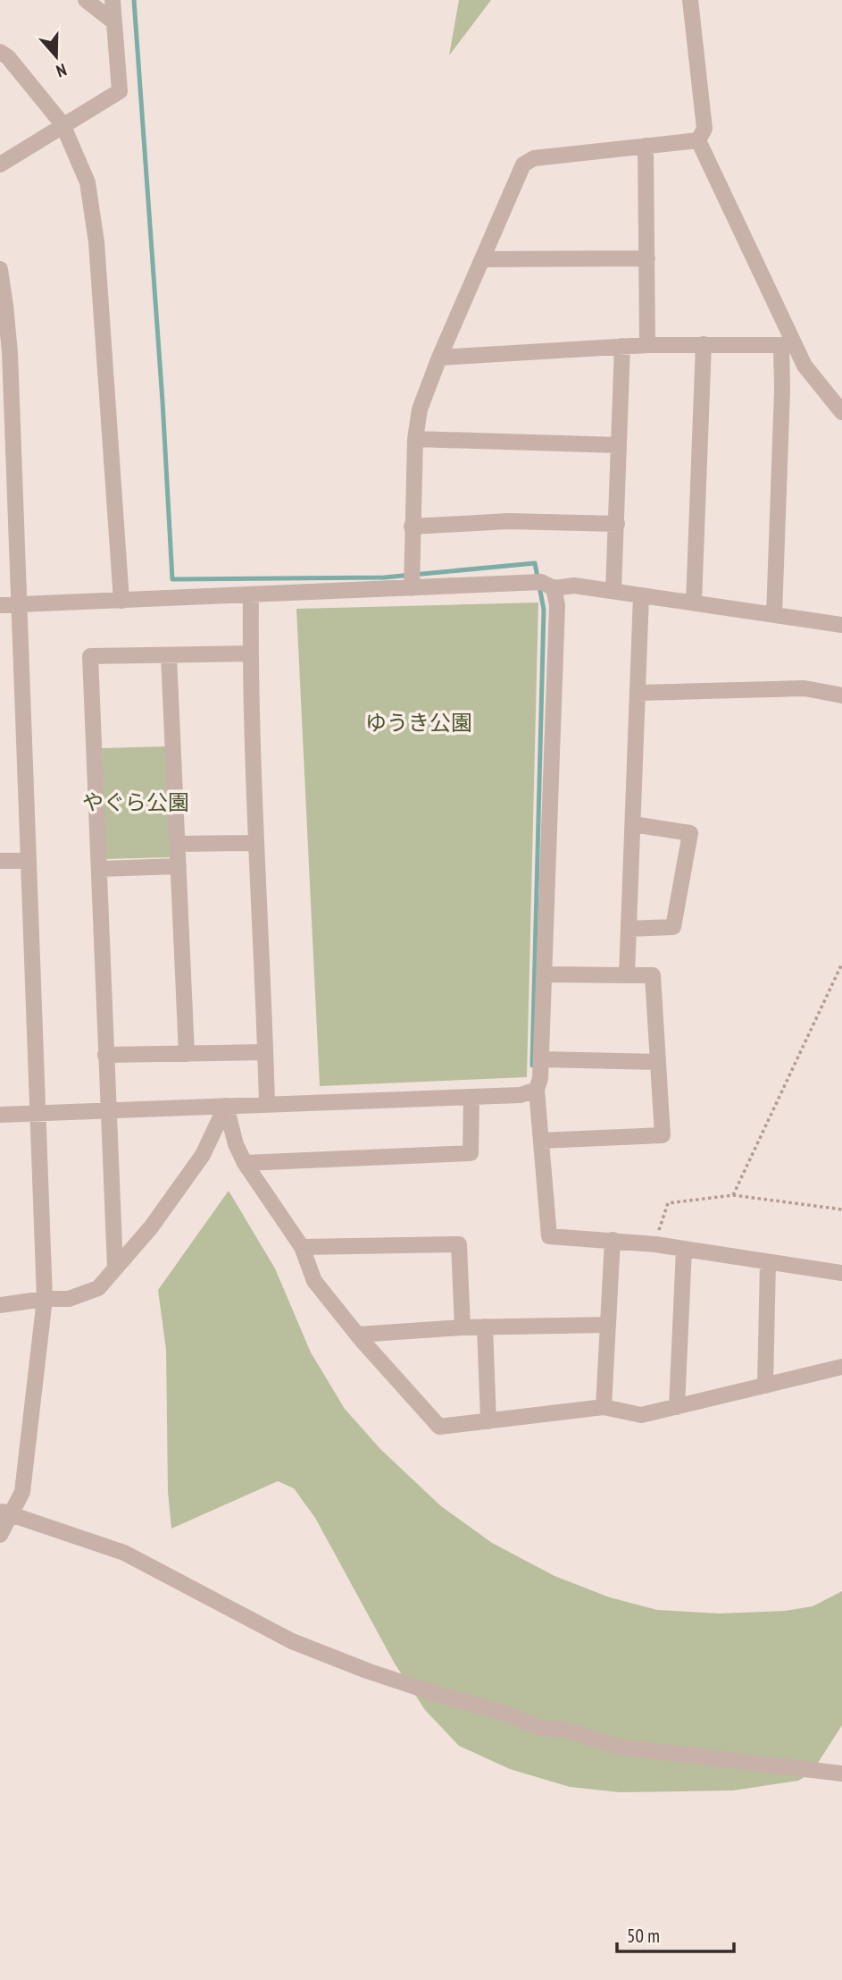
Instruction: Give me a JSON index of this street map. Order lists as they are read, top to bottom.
{
  "parks": ["ゆうき公園", "やぐら公園"],
  "scale_bar": "50 m",
  "north": "bottom"
}
